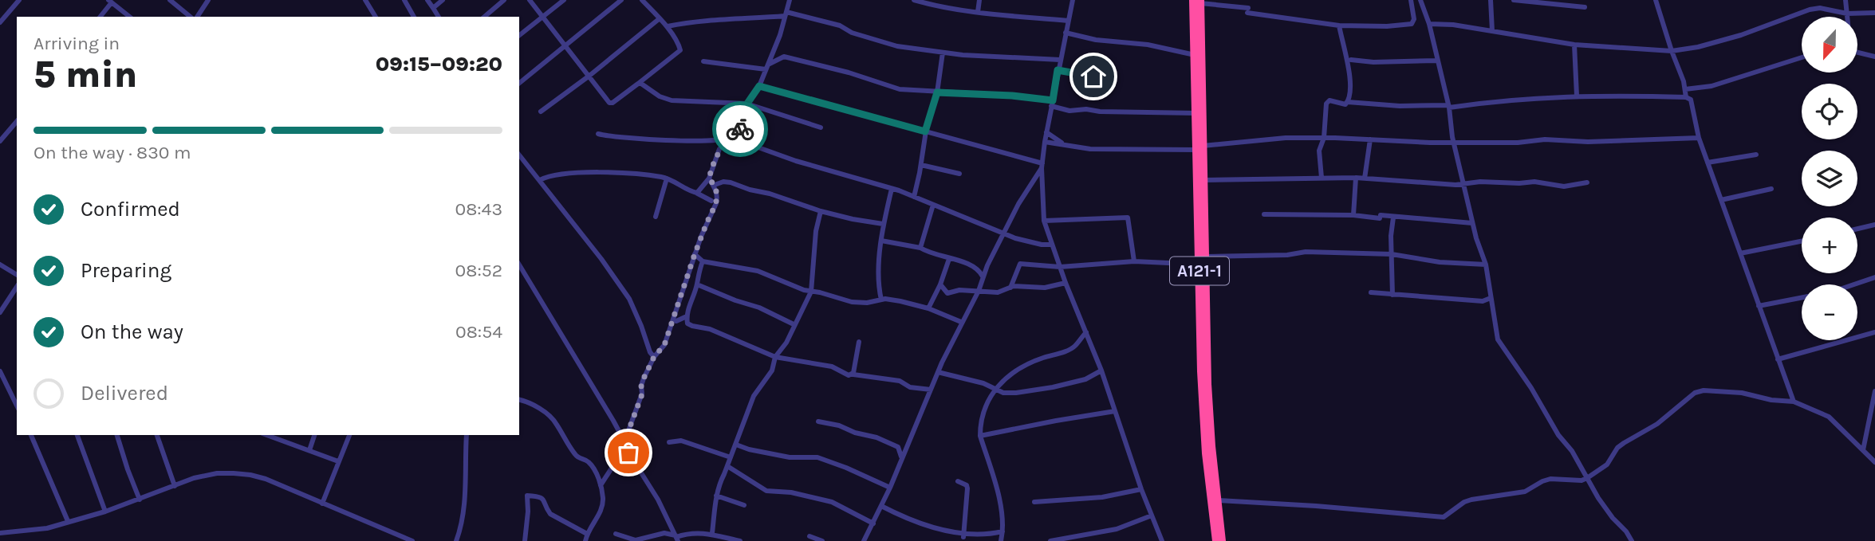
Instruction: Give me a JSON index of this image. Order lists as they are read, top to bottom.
{
  "streets": {
    "highway": ["A121-1"]
  },
  "north": "bottom",
  "page": {
    "map_buttons": ["+", "−"],
    "heading": ["5 min", "Arriving in", "09:15–09:20"],
    "bar": "On the way · 830 m",
    "list": [
      ["Confirmed", "08:43"],
      ["Preparing", "08:52"],
      ["On the way", "08:54"],
      "Delivered"
    ]
  }
}
